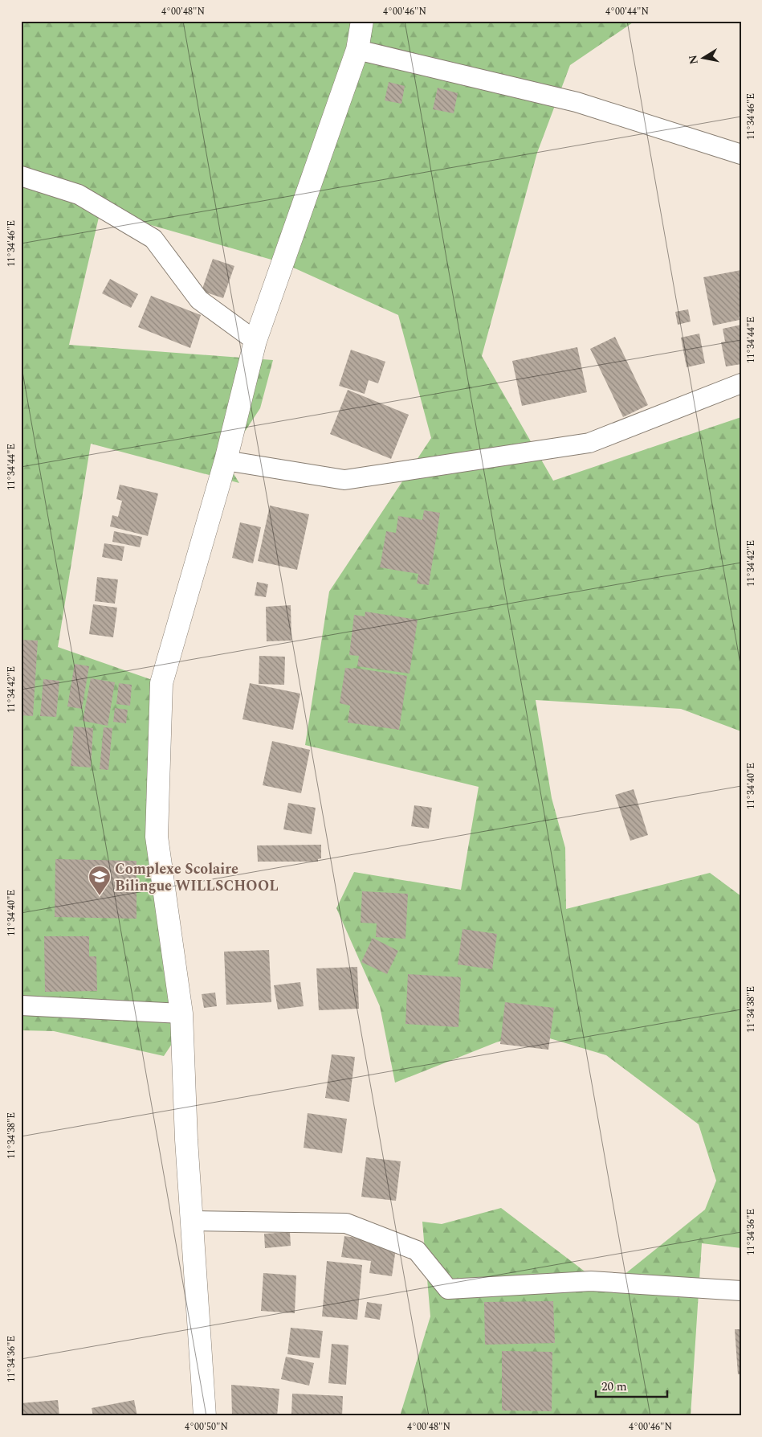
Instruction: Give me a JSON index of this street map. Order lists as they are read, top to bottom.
{
  "places": {
    "school or university": ["Complexe Scolaire Bilingue WILLSCHOOL"]
  },
  "scale_bar": "20 m",
  "north": "left",
  "coordinates": [
    "4°00'48\"N",
    "4°00'46\"N",
    "4°00'44\"N",
    "11°34'46\"E",
    "11°34'44\"E",
    "11°34'42\"E",
    "11°34'40\"E",
    "11°34'38\"E",
    "11°34'36\"E",
    "4°00'50\"N"
  ]
}
